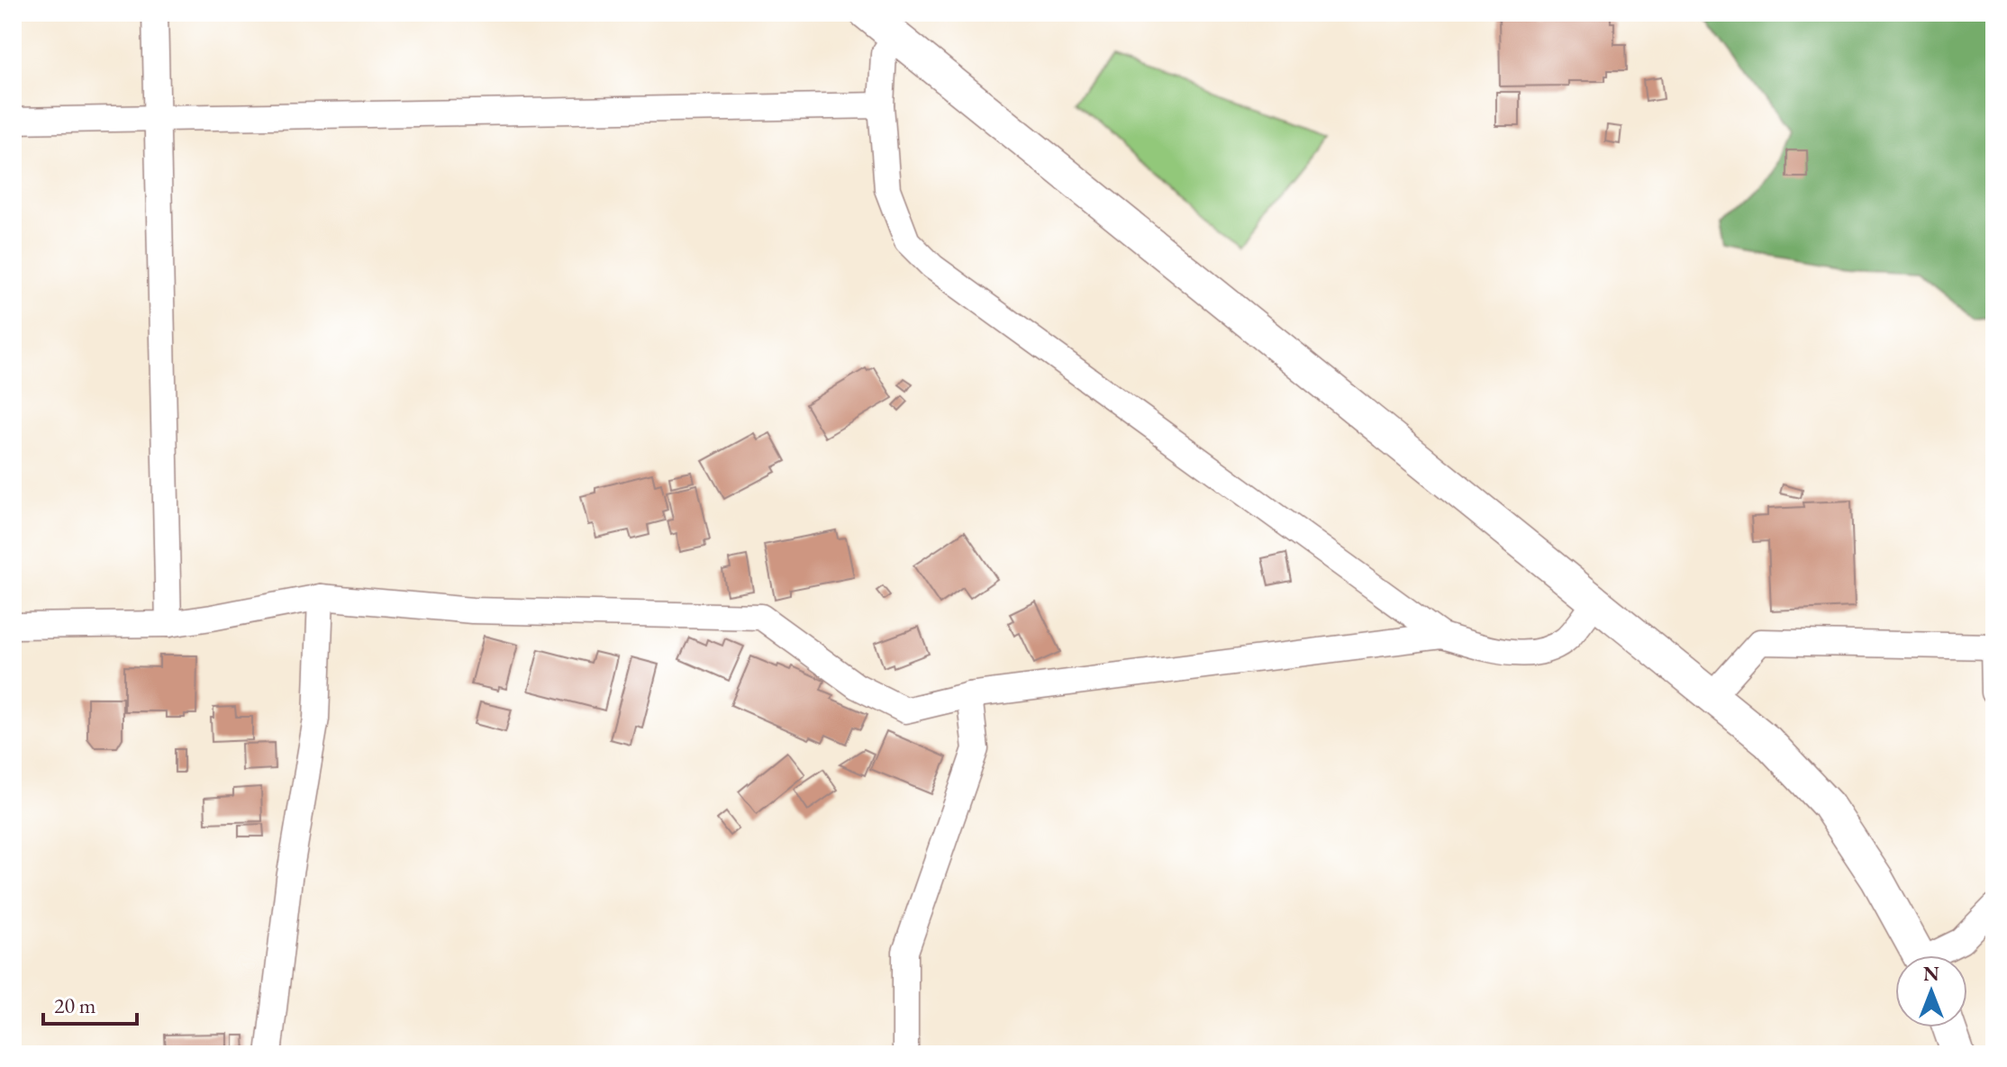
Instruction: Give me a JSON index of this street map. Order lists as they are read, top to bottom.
{
  "scale_bar": "20 m",
  "north": "top"
}
